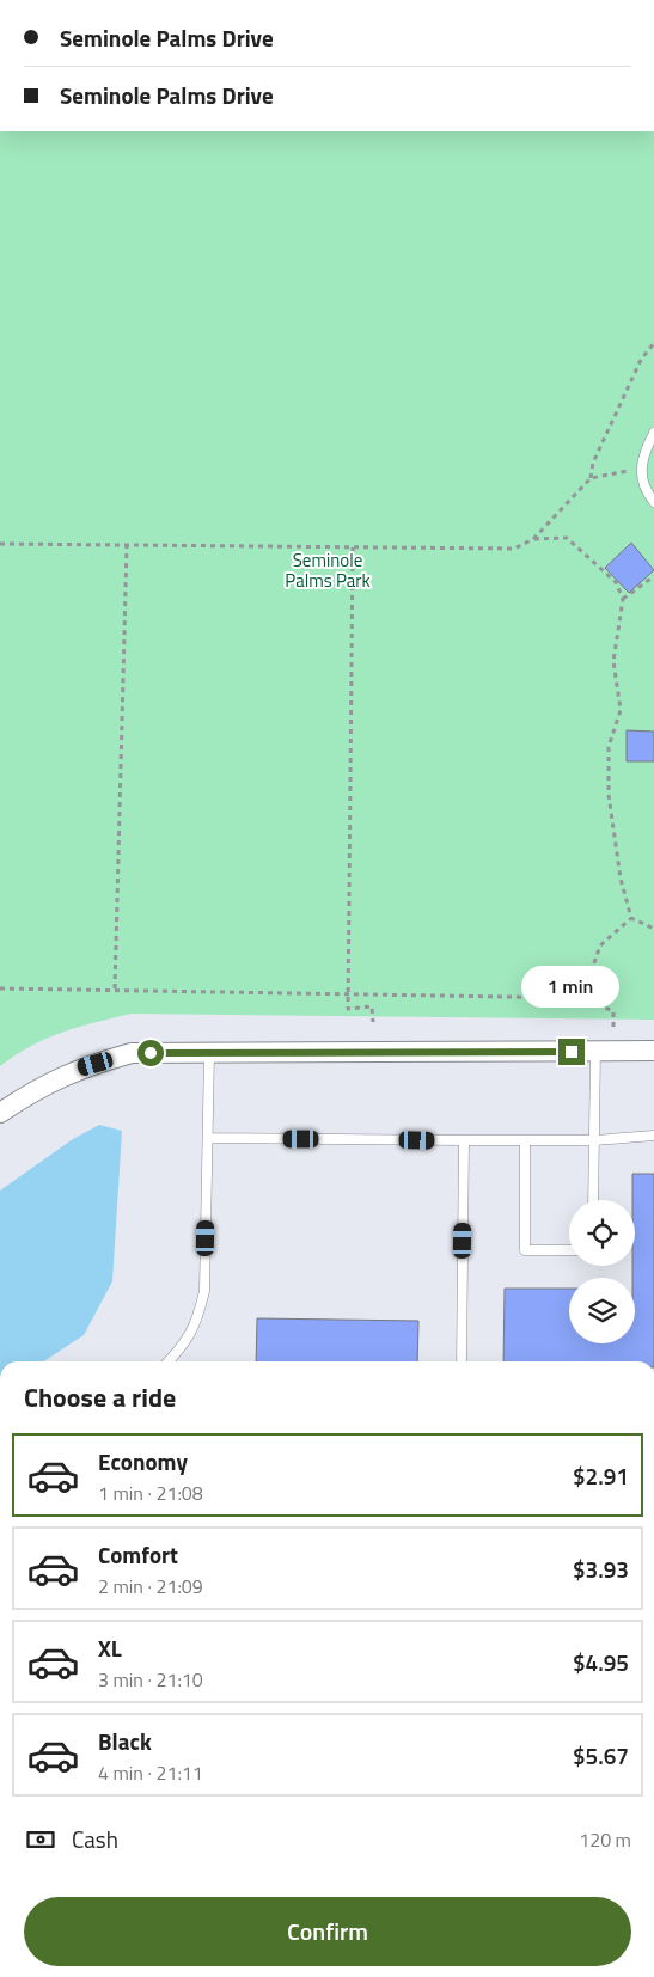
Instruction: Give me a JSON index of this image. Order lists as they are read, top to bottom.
{
  "parks": ["Seminole Palms Park"],
  "page": {
    "banner": ["Seminole Palms Drive", "Seminole Palms Drive"],
    "bubble": "1 min",
    "heading": "Choose a ride",
    "list": [
      {
        "name": "Economy",
        "note": "1 min · 21:08",
        "value": "$2.91"
      },
      {
        "name": "Comfort",
        "note": "2 min · 21:09",
        "value": "$3.93"
      },
      {
        "name": "XL",
        "note": "3 min · 21:10",
        "value": "$4.95"
      },
      {
        "name": "Black",
        "note": "4 min · 21:11",
        "value": "$5.67"
      }
    ],
    "pay": ["Cash", "120 m"],
    "buttons": "Confirm"
  }
}
